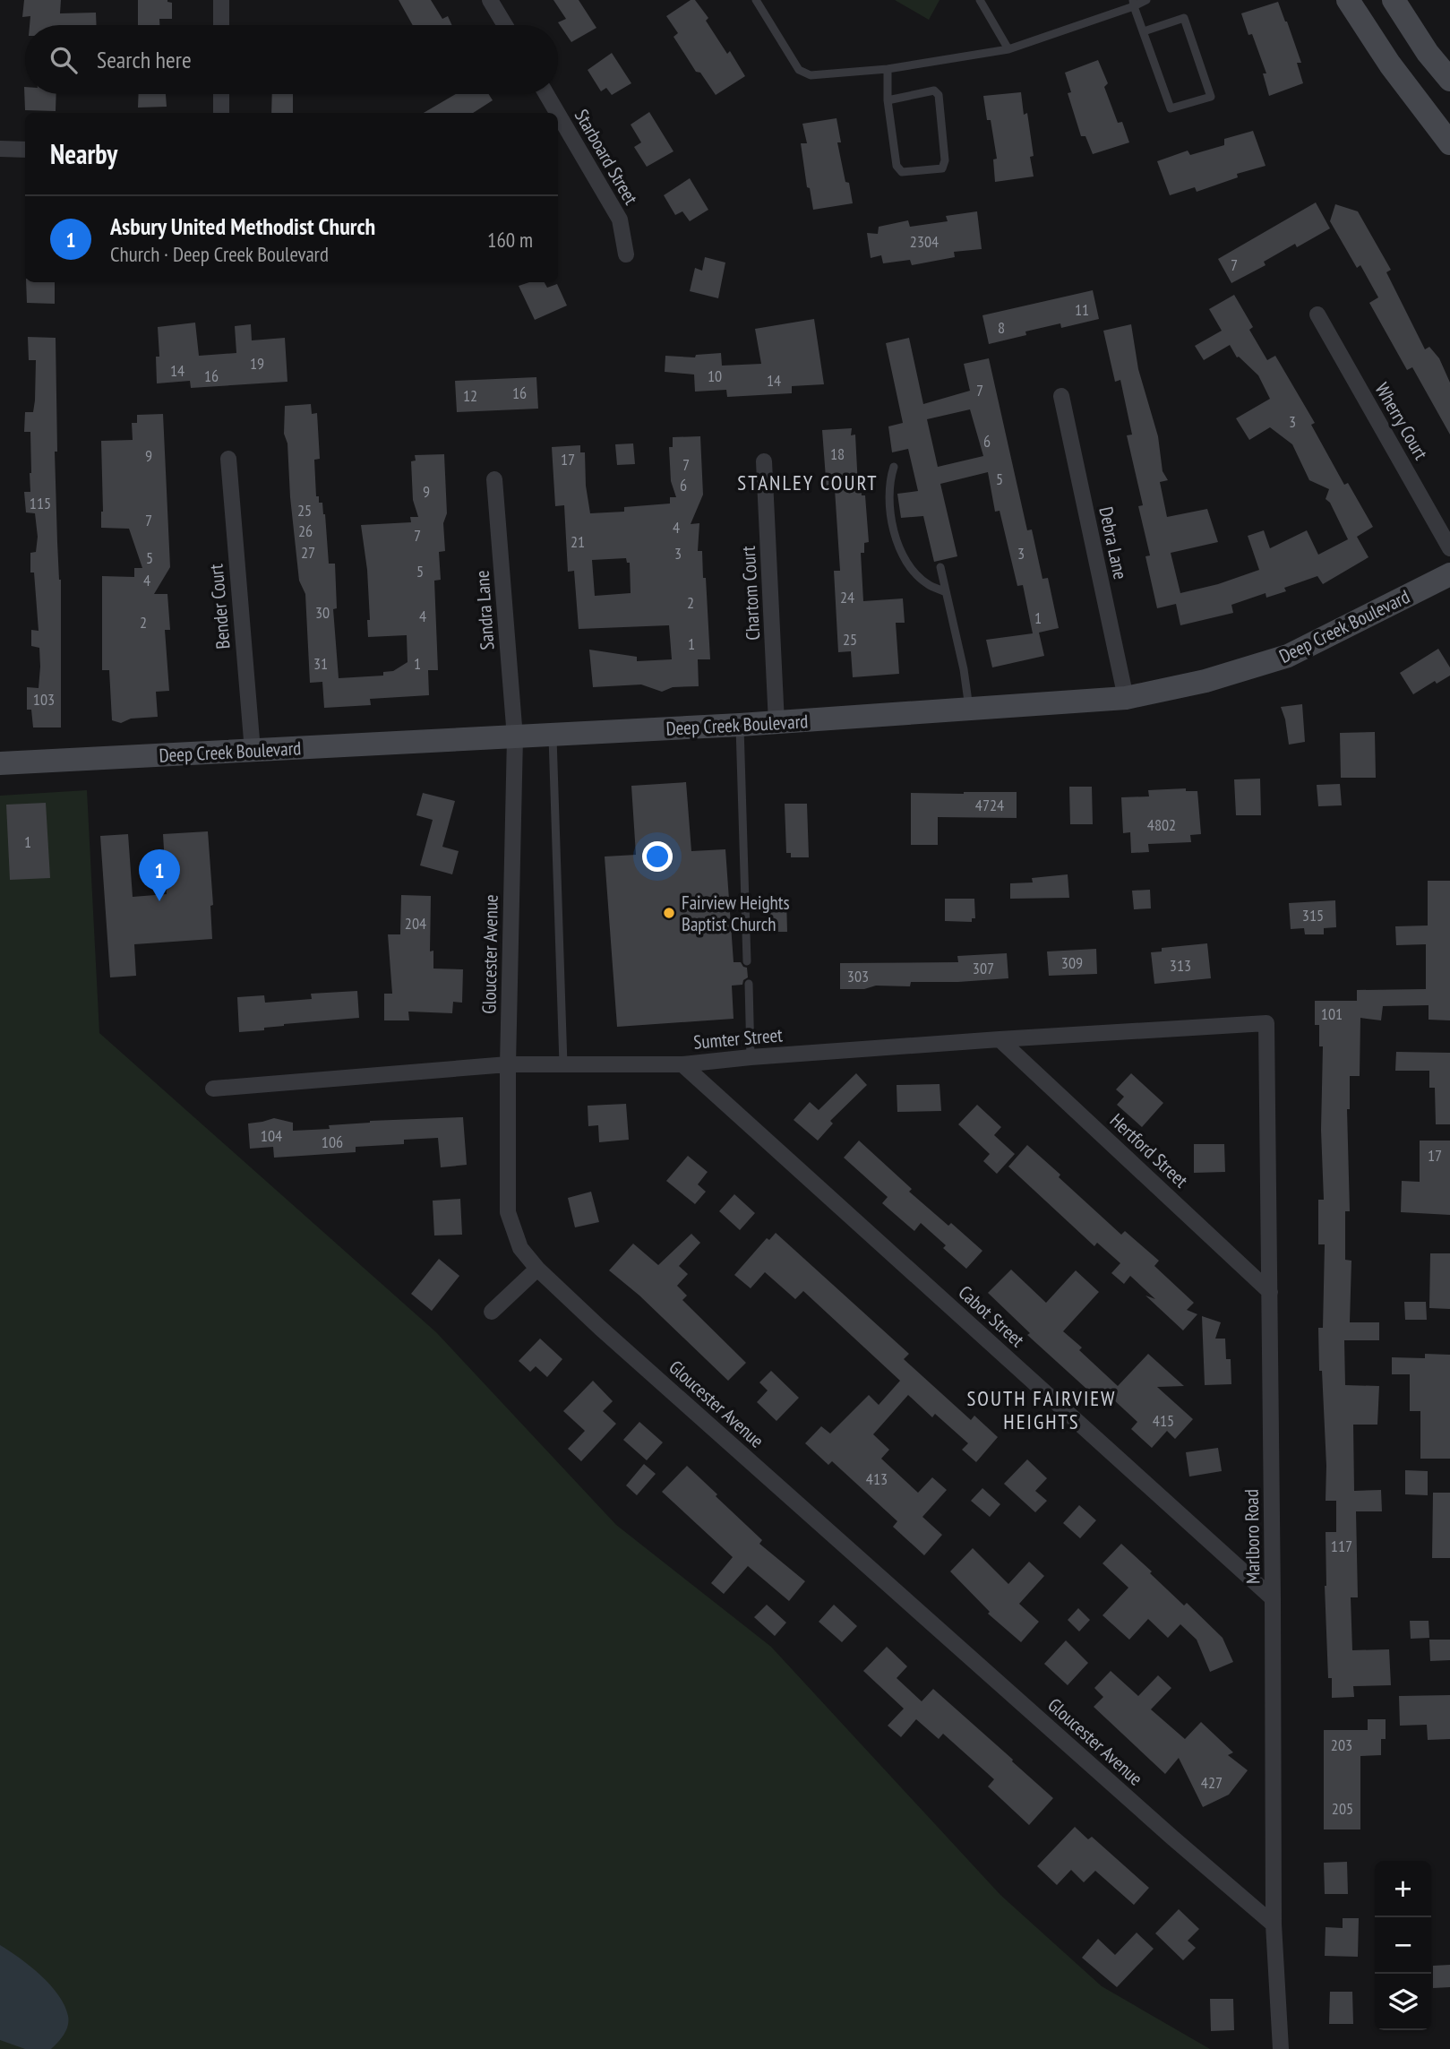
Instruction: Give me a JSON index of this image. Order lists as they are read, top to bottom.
{
  "streets": {
    "street": [
      "Starboard Street",
      "Wherry Court",
      "Debra Lane",
      "Chartom Court",
      "Bender Court",
      "Sandra Lane",
      "Deep Creek Boulevard",
      "Gloucester Avenue",
      "Sumter Street",
      "Hertford Street",
      "Cabot Street",
      "Marlboro Road"
    ]
  },
  "crossings": [
    ["Debra Lane", "Deep Creek Boulevard"],
    ["Chartom Court", "Deep Creek Boulevard"],
    ["Bender Court", "Deep Creek Boulevard"],
    ["Sandra Lane", "Deep Creek Boulevard"],
    ["Sandra Lane", "Gloucester Avenue"],
    ["Deep Creek Boulevard", "Gloucester Avenue"],
    ["Gloucester Avenue", "Sumter Street"],
    ["Gloucester Avenue", "Marlboro Road"],
    ["Sumter Street", "Hertford Street"],
    ["Sumter Street", "Cabot Street"],
    ["Sumter Street", "Marlboro Road"],
    ["Hertford Street", "Marlboro Road"],
    ["Cabot Street", "Marlboro Road"]
  ],
  "districts": ["STANLEY COURT", "SOUTH FAIRVIEW HEIGHTS"],
  "places": ["Fairview Heights Baptist Church"],
  "house_numbers": [
    "2304",
    "7",
    "11",
    "8",
    "19",
    "14",
    "16",
    "10",
    "14",
    "7",
    "16",
    "12",
    "3",
    "6",
    "18",
    "9",
    "17",
    "7",
    "5",
    "6",
    "9",
    "115",
    "25",
    "7",
    "4",
    "26",
    "7",
    "21",
    "27",
    "3",
    "3",
    "5",
    "5",
    "4",
    "24",
    "2",
    "30",
    "4",
    "1",
    "2",
    "25",
    "1",
    "31",
    "1",
    "103",
    "4724",
    "4802",
    "1",
    "315",
    "204",
    "309",
    "313",
    "307",
    "303",
    "101",
    "104",
    "106",
    "17",
    "415",
    "413",
    "117",
    "203",
    "427",
    "205"
  ],
  "page": {
    "search": "Search here",
    "heading": "Nearby",
    "list": [
      {
        "mark": "1",
        "name": "Asbury United Methodist Church",
        "note": "Church · Deep Creek Boulevard",
        "value": "160 m"
      }
    ],
    "pins": "1",
    "map_buttons": ["+", "−"]
  }
}
